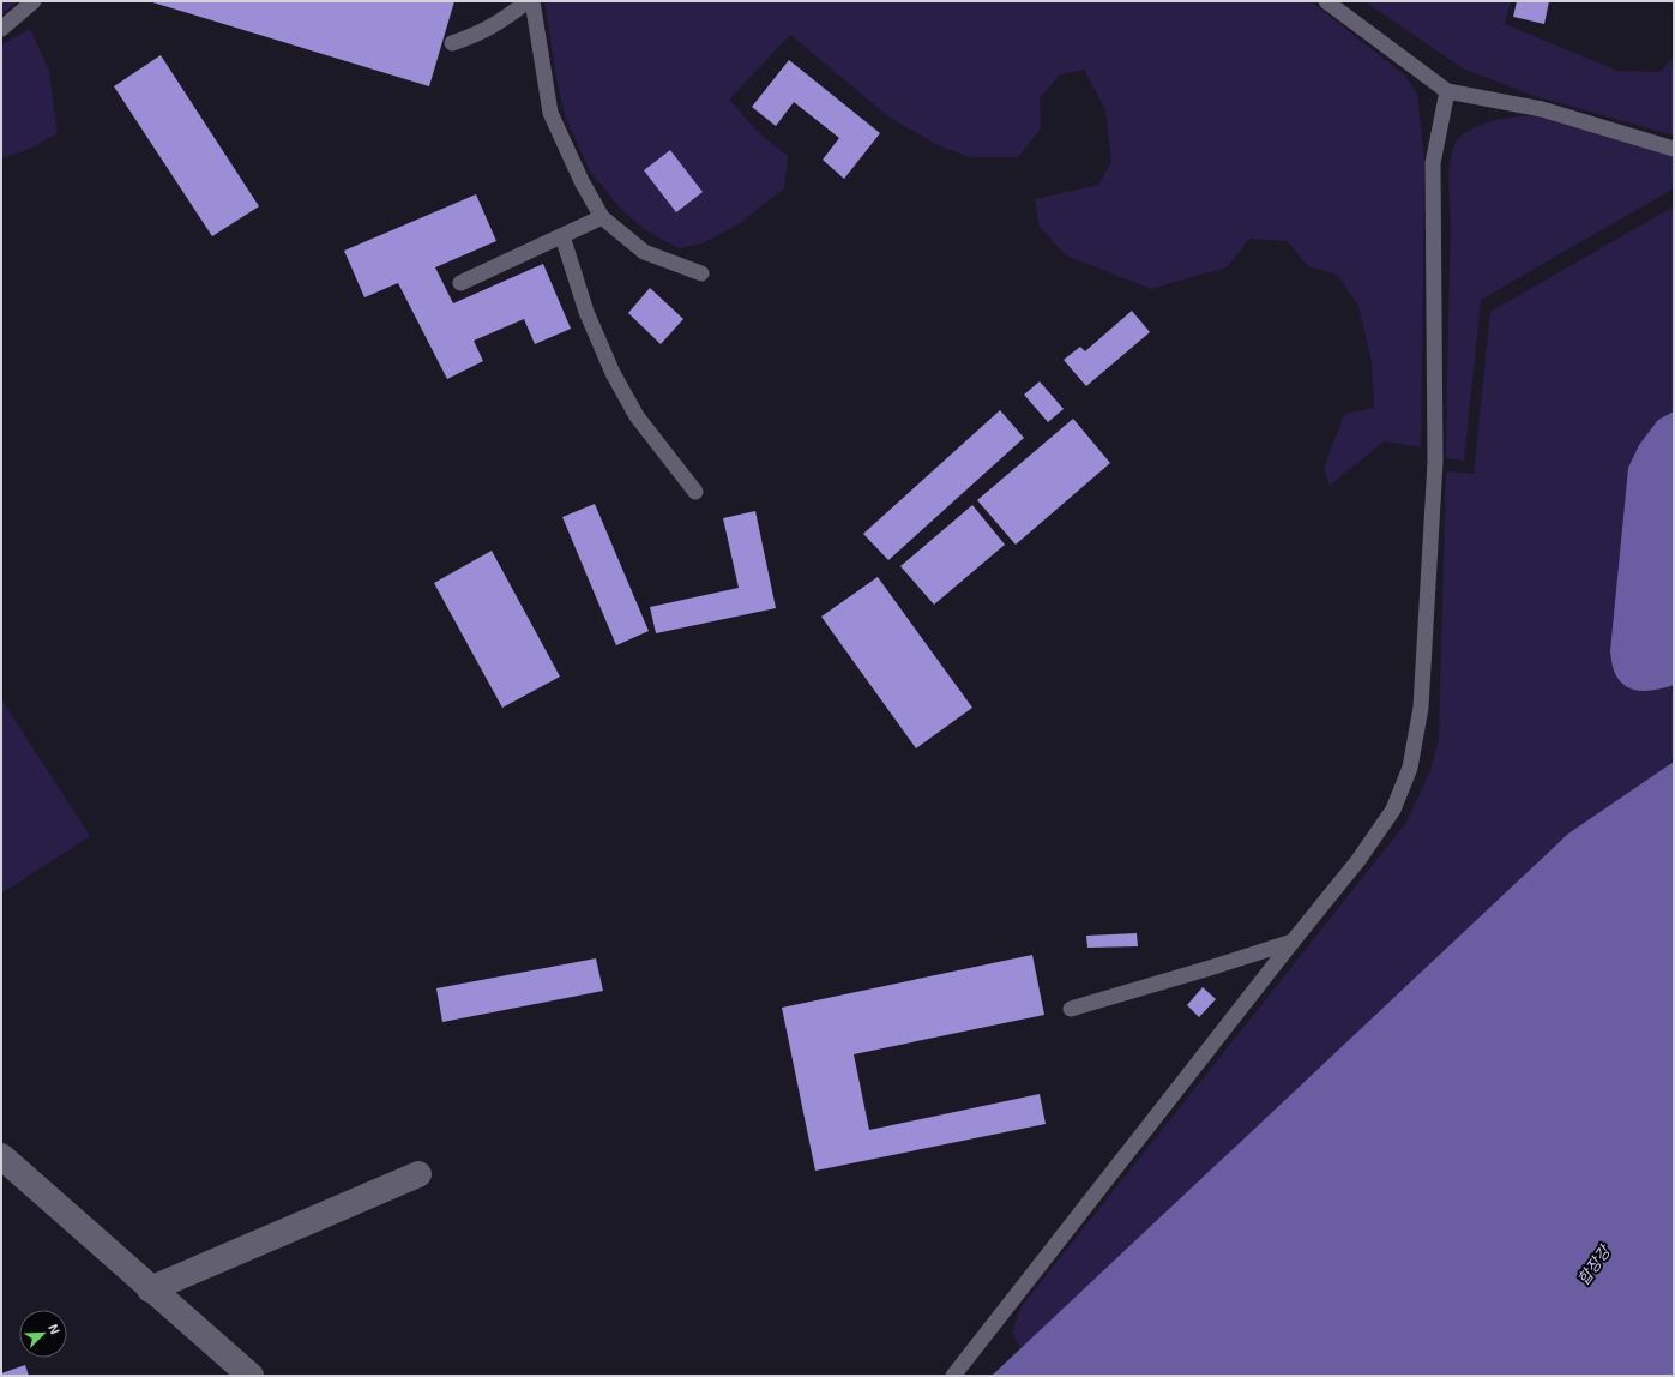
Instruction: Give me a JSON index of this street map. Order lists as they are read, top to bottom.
{
  "water": ["합장강"],
  "north": "top right"
}
